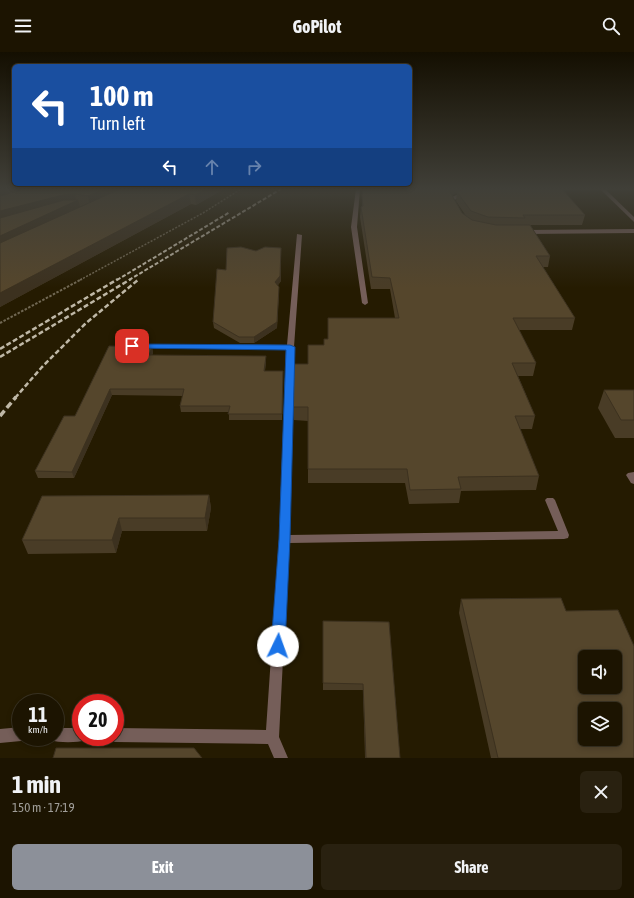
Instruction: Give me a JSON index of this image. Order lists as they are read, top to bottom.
{
  "page": {
    "header": "GoPilot",
    "turn": ["100 m", "Turn left"],
    "speed": "11 km/h",
    "limit": "20",
    "heading": ["1 min", "150 m · 17:19"],
    "buttons": ["Exit", "Share"]
  }
}
